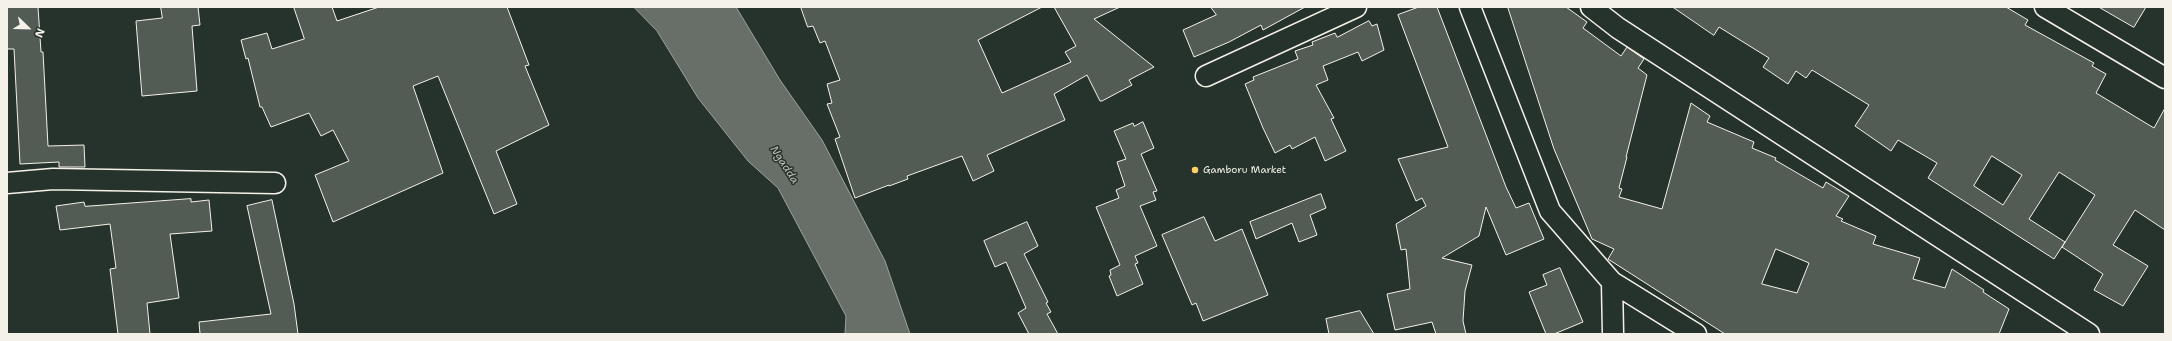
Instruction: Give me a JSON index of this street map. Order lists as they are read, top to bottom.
{
  "water": ["Ngadda"],
  "places": ["Gamboru Market"],
  "north": "bottom right"
}
